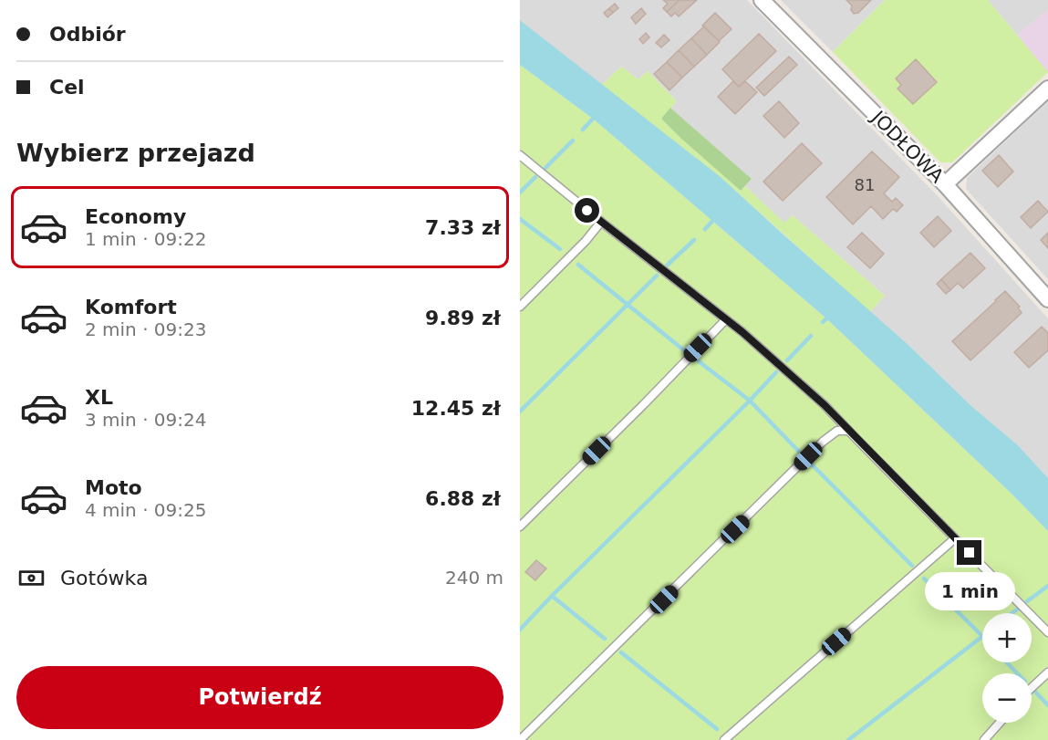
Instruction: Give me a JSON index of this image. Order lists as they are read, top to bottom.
{
  "streets": {
    "street": ["JODŁOWA"]
  },
  "house_numbers": ["81"],
  "page": {
    "banner": ["Odbiór", "Cel"],
    "heading": "Wybierz przejazd",
    "list": [
      {
        "name": "Economy",
        "note": "1 min · 09:22",
        "value": "7.33 zł"
      },
      {
        "name": "Komfort",
        "note": "2 min · 09:23",
        "value": "9.89 zł"
      },
      {
        "name": "XL",
        "note": "3 min · 09:24",
        "value": "12.45 zł"
      },
      {
        "name": "Moto",
        "note": "4 min · 09:25",
        "value": "6.88 zł"
      }
    ],
    "pay": ["Gotówka", "240 m"],
    "bubble": "1 min",
    "map_buttons": ["+", "−"],
    "buttons": "Potwierdź"
  }
}
